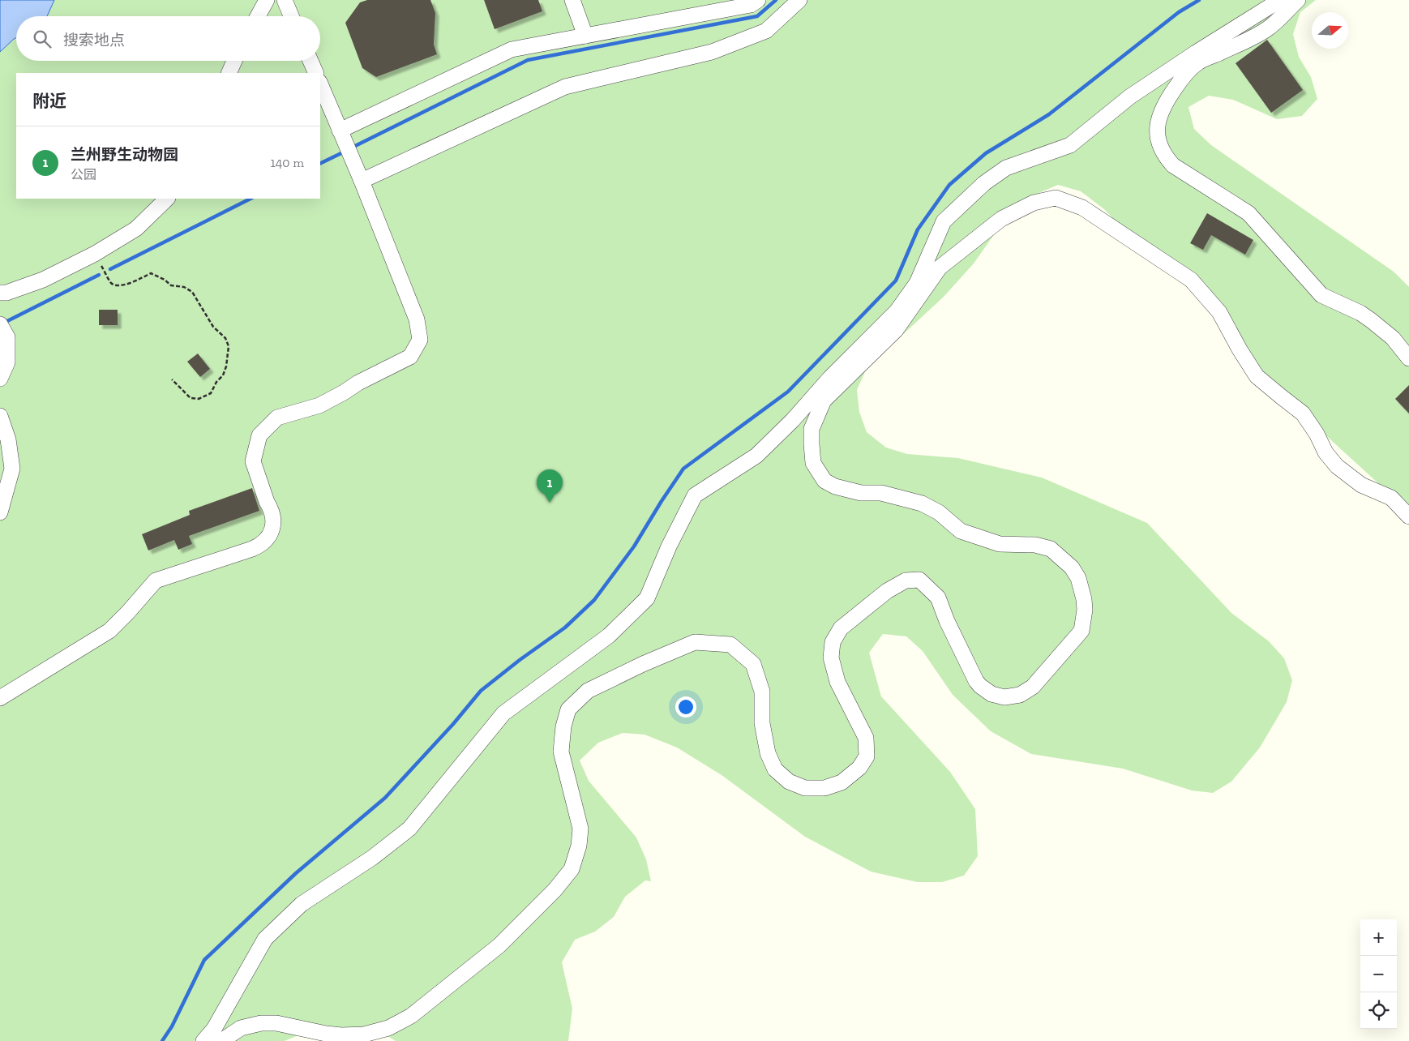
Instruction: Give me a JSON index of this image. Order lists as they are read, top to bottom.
{
  "north": "right",
  "page": {
    "search": "搜索地点",
    "heading": "附近",
    "list": [
      {
        "mark": "1",
        "name": "兰州野生动物园",
        "note": "公园",
        "value": "140 m"
      }
    ],
    "pins": "1",
    "map_buttons": ["+", "−"]
  }
}
